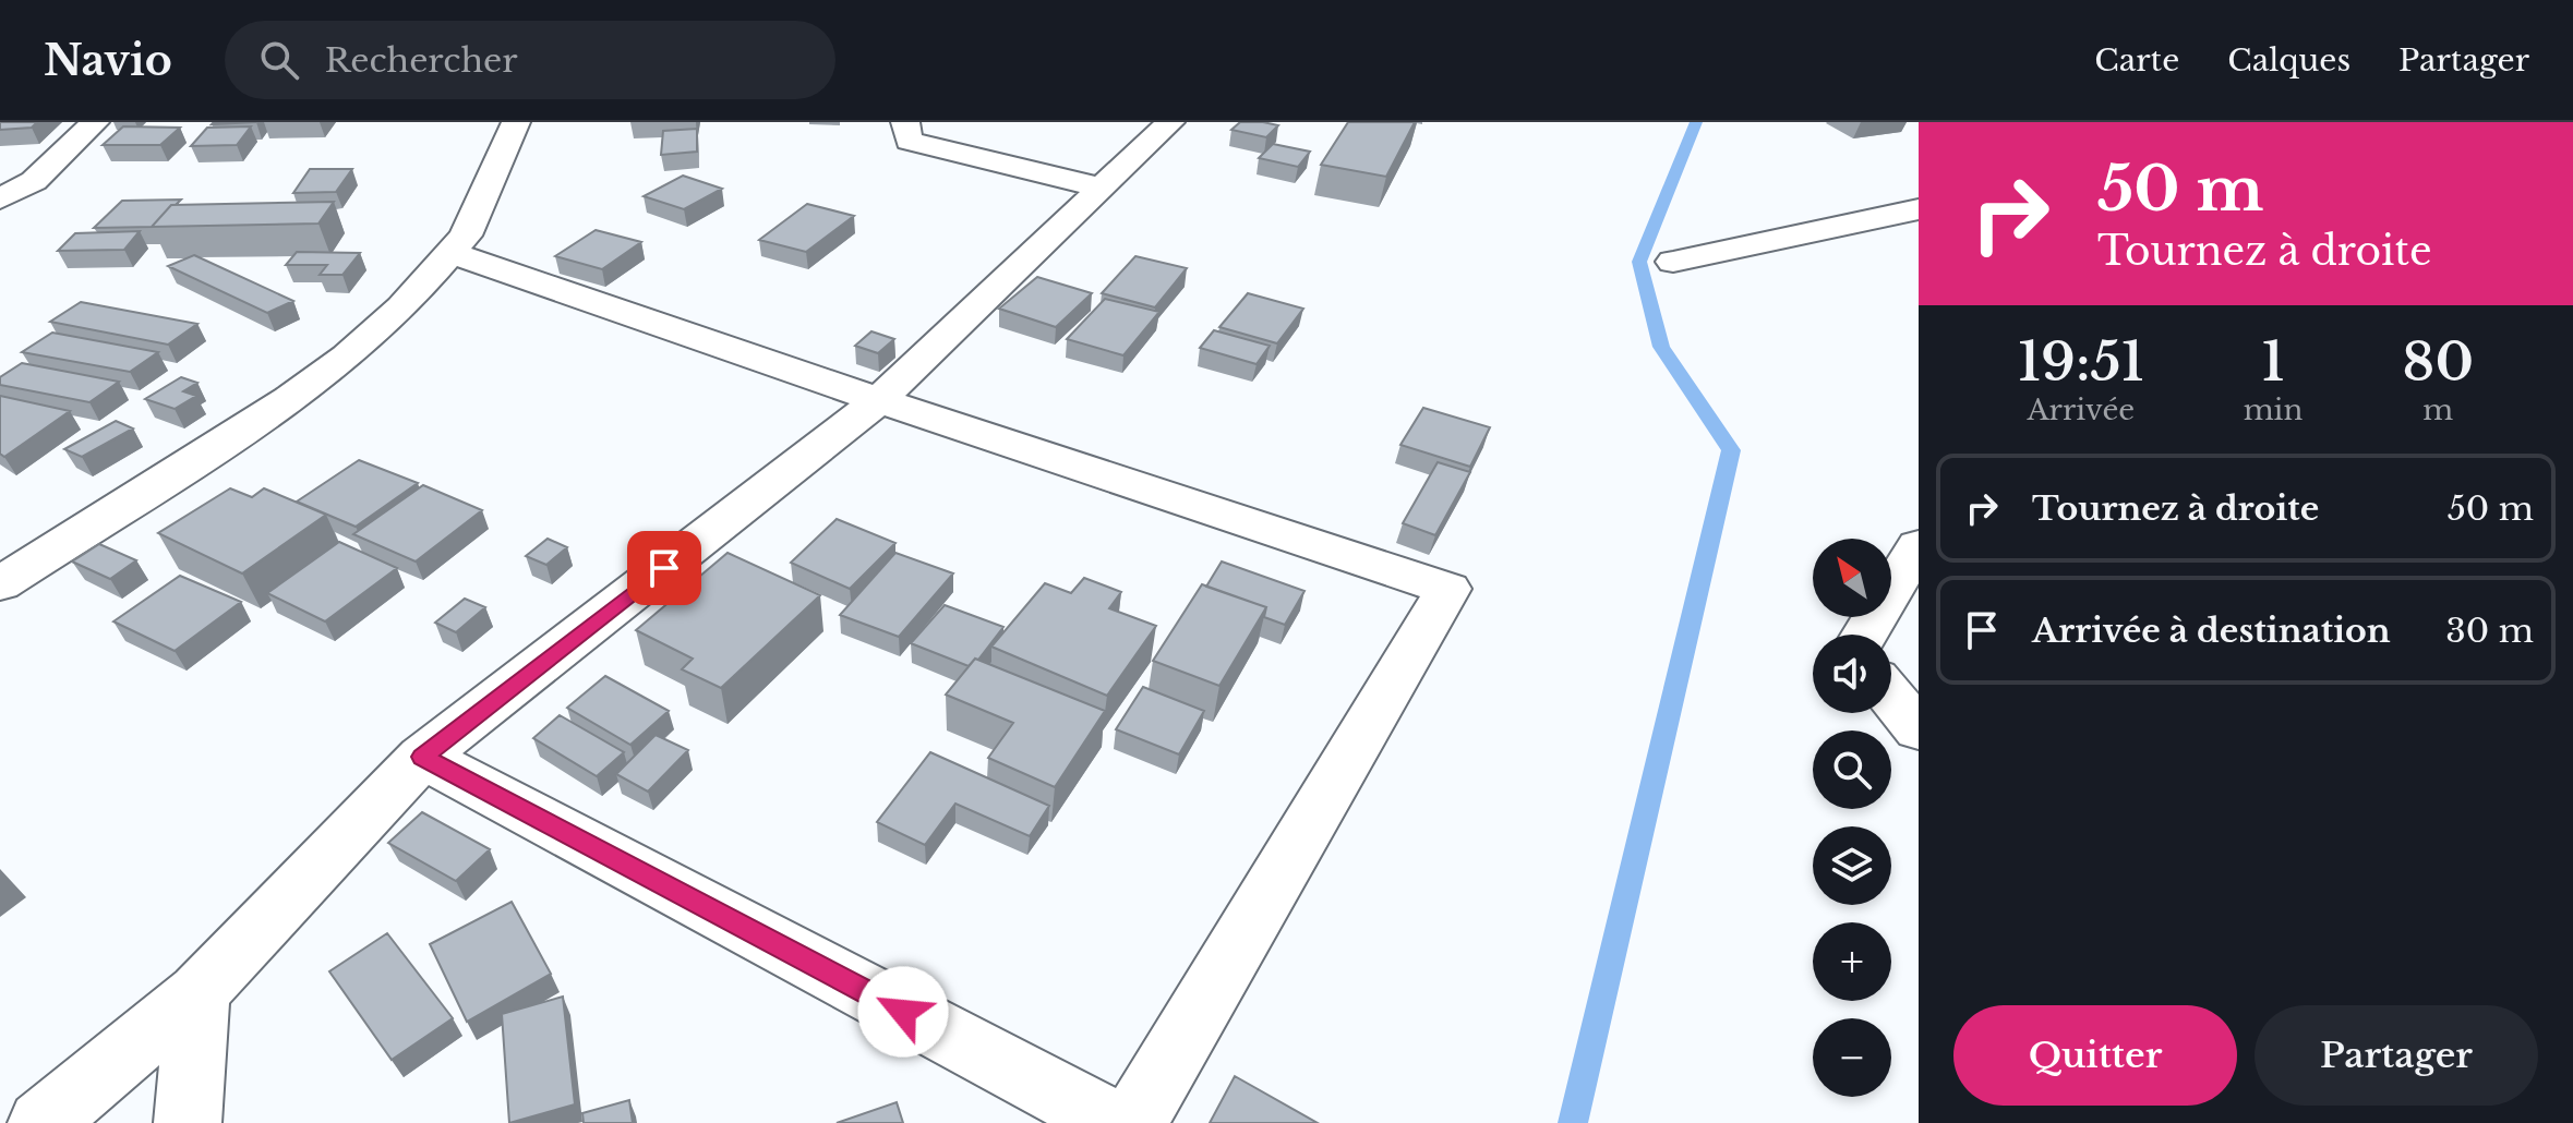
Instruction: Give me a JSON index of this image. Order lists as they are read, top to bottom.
{
  "north": "top left",
  "page": {
    "header": "Navio",
    "search": "Rechercher",
    "nav": ["Carte", "Calques", "Partager"],
    "turn": ["50 m", "Tournez à droite"],
    "eta": [
      "19:51",
      "Arrivée",
      "1",
      "min",
      "80",
      "m"
    ],
    "list": [
      {
        "name": "Tournez à droite",
        "value": "50 m"
      },
      {
        "name": "Arrivée à destination",
        "value": "30 m"
      }
    ],
    "map_buttons": ["+", "−"],
    "buttons": ["Quitter", "Partager"]
  }
}
